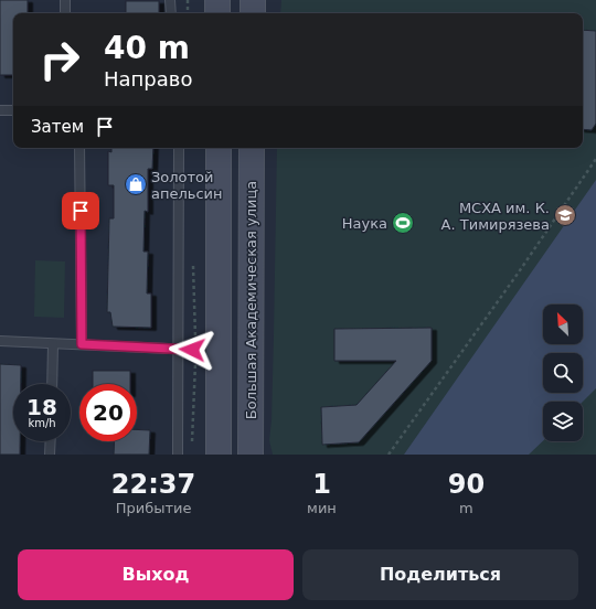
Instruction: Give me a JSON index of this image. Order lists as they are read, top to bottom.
{
  "streets": {
    "main road": ["Большая Академическая улица"]
  },
  "places": {
    "shop": ["Золотой апельсин"],
    "school or university": ["МСХА им. К. А. Тимирязева"],
    "sports": ["Наука"]
  },
  "north": "top left",
  "page": {
    "turn": ["40 m", "Направо"],
    "then": "Затем",
    "speed": "18 km/h",
    "limit": "20",
    "eta": [
      "22:37",
      "Прибытие",
      "1",
      "мин",
      "90",
      "m"
    ],
    "buttons": ["Выход", "Поделиться"]
  }
}
